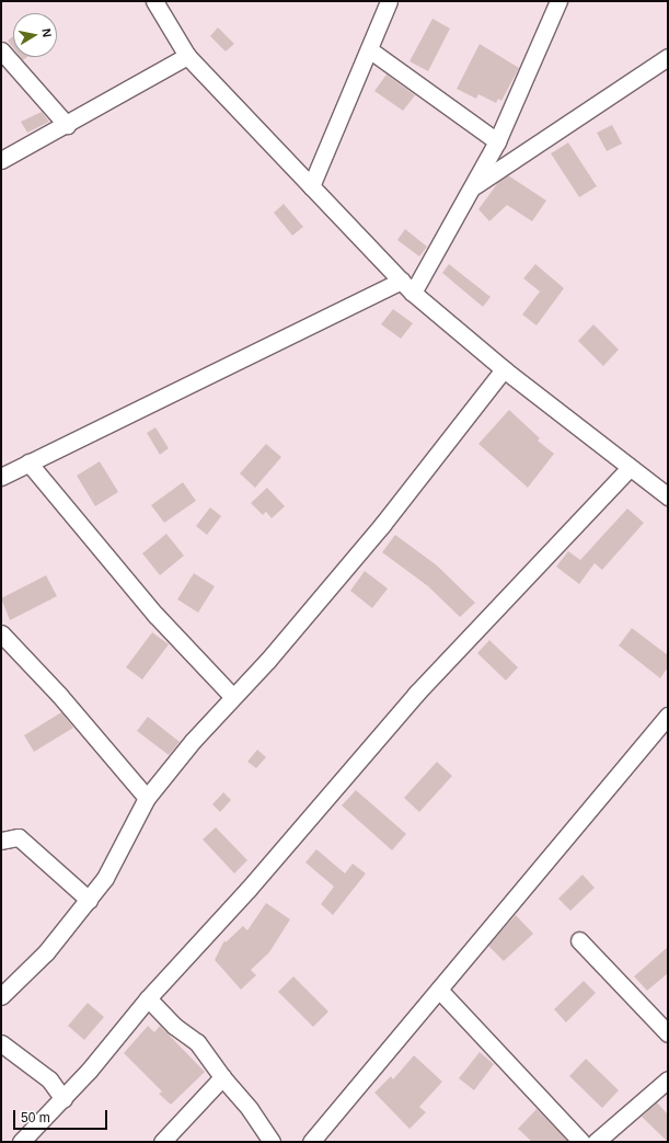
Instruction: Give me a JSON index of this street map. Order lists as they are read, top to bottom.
{
  "scale_bar": "50 m",
  "north": "right"
}
